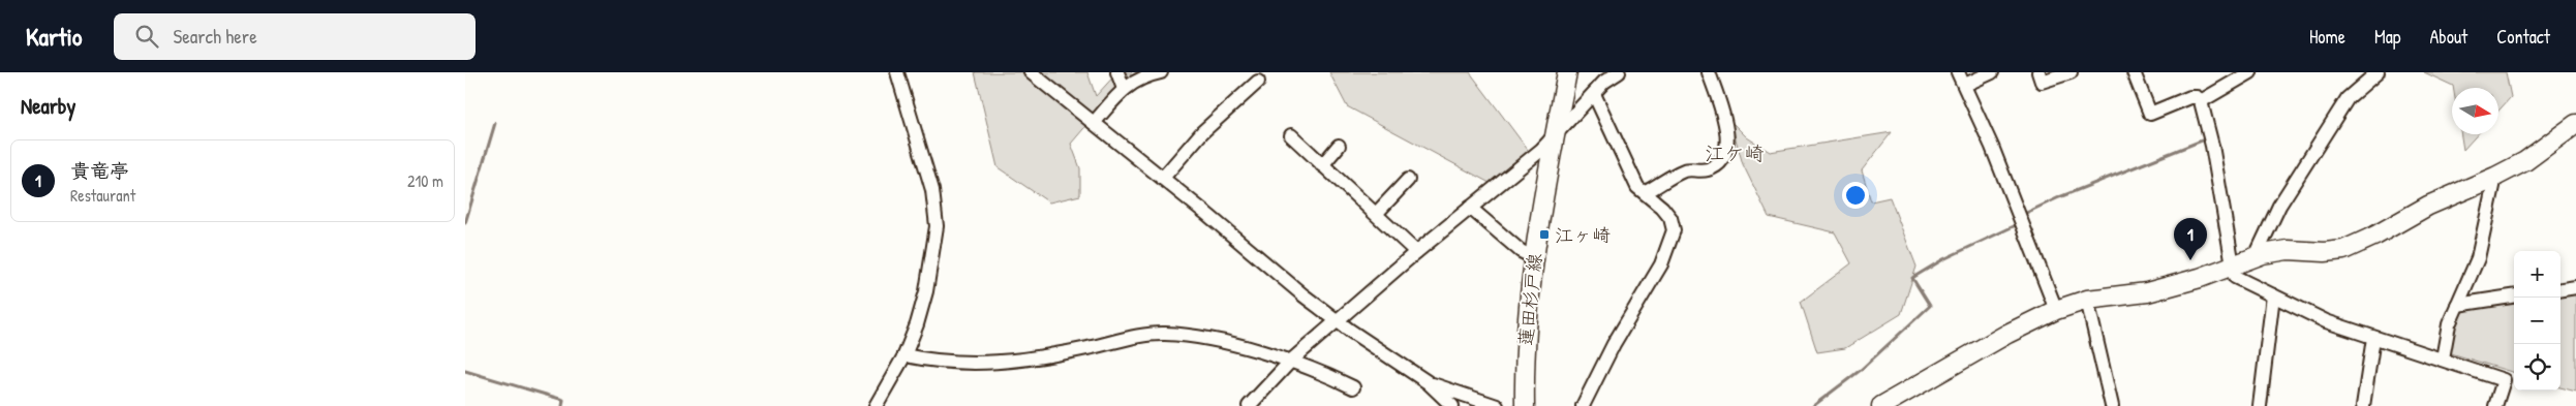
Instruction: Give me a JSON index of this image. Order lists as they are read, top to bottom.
{
  "streets": {
    "street": ["蓮田杉戸線"]
  },
  "districts": ["江ケ崎"],
  "places": {
    "transit": ["江ヶ崎"]
  },
  "north": "right",
  "page": {
    "header": "Kartio",
    "search": "Search here",
    "nav": [
      "Home",
      "Map",
      "About",
      "Contact"
    ],
    "heading": "Nearby",
    "list": [
      {
        "mark": "1",
        "name": "貴竜亭",
        "note": "Restaurant",
        "value": "210 m"
      }
    ],
    "pins": "1",
    "map_buttons": ["+", "−"]
  }
}
